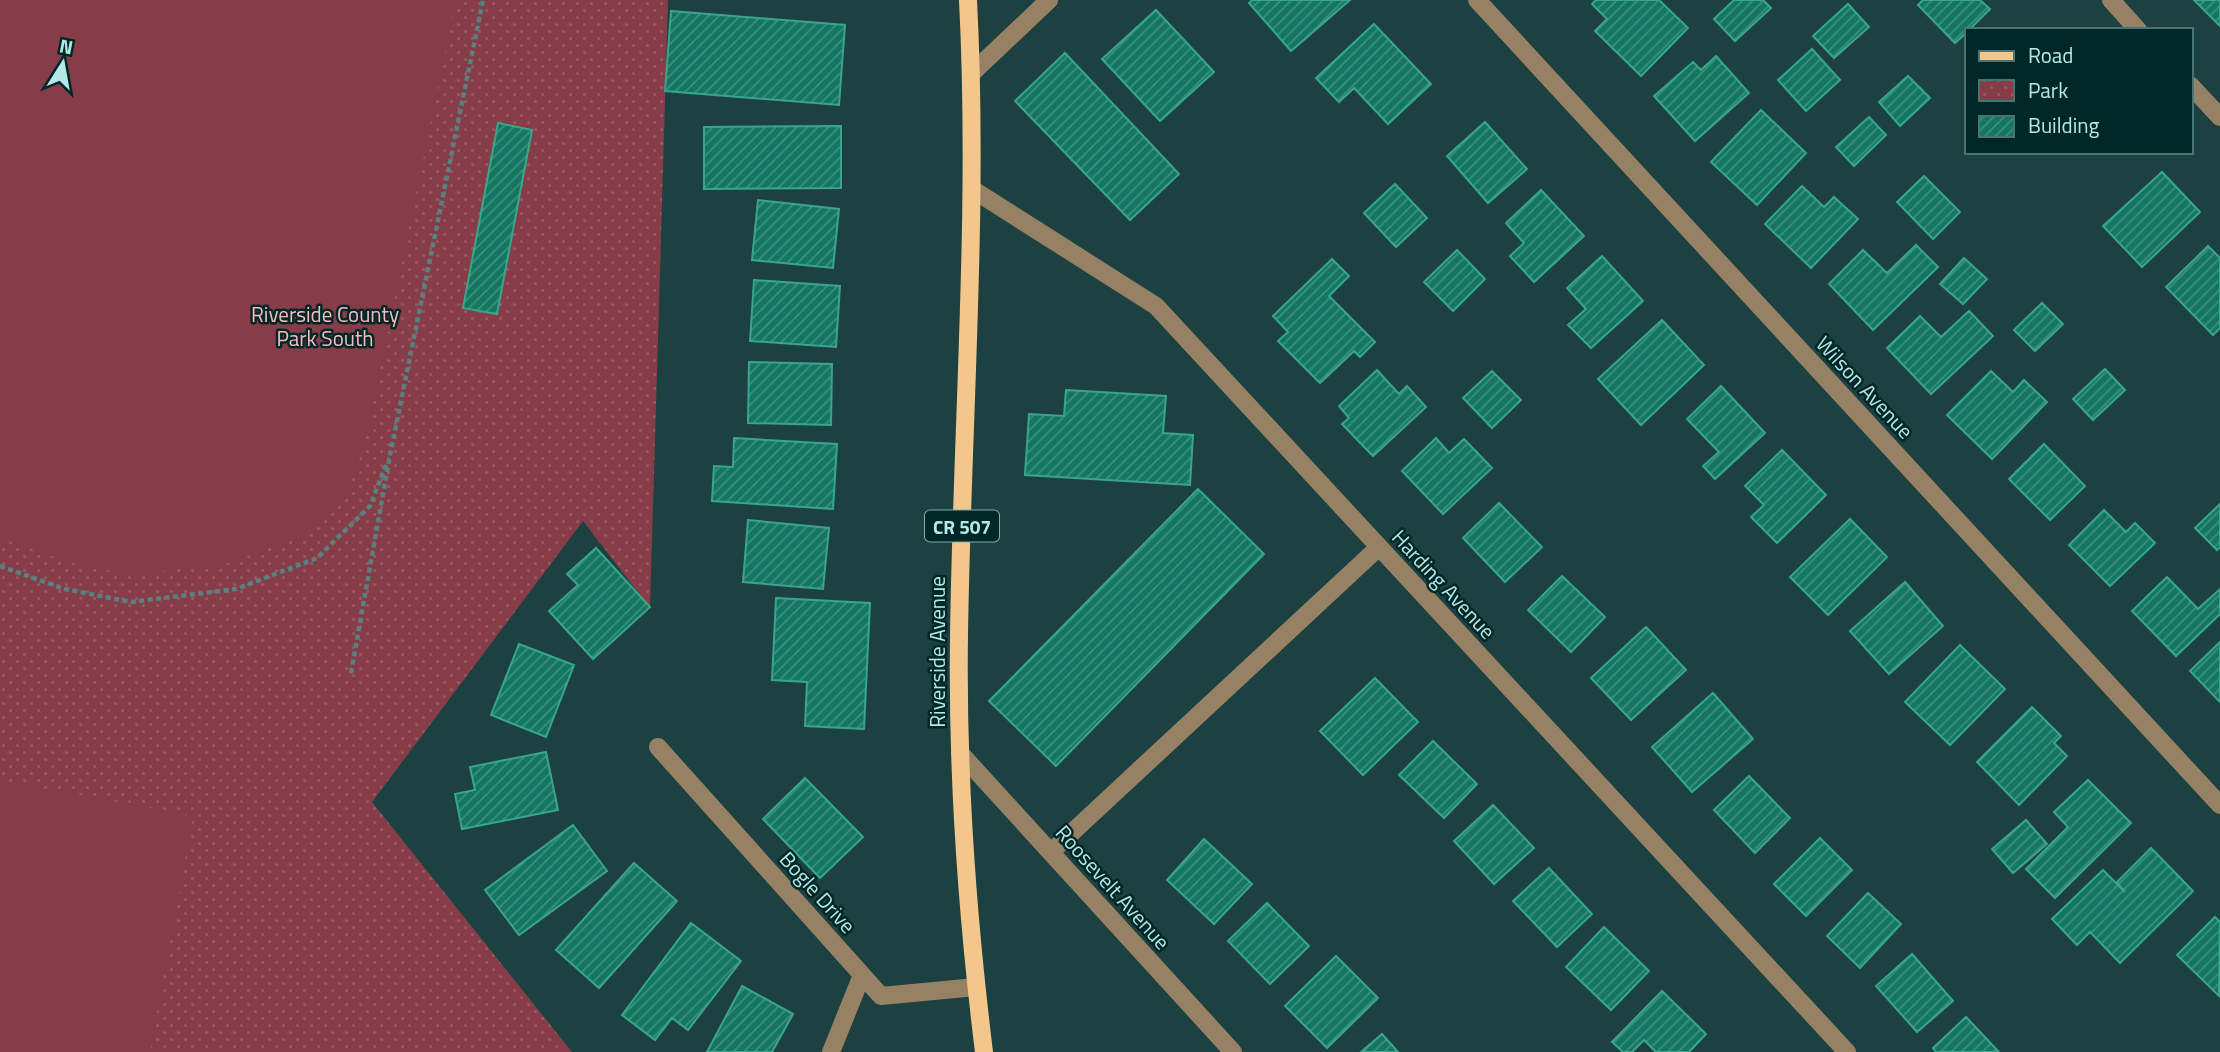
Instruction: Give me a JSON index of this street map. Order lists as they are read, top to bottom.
{
  "streets": {
    "main road": ["CR 507", "Riverside Avenue"],
    "street": [
      "Wilson Avenue",
      "Harding Avenue",
      "Roosevelt Avenue",
      "Bogle Drive"
    ]
  },
  "crossings": [
    ["Harding Avenue", "Riverside Avenue"],
    ["Riverside Avenue", "Roosevelt Avenue"],
    ["Riverside Avenue", "Bogle Drive"]
  ],
  "parks": ["Riverside County Park South"],
  "legend": ["Road", "Park", "Building"],
  "north": "top"
}
